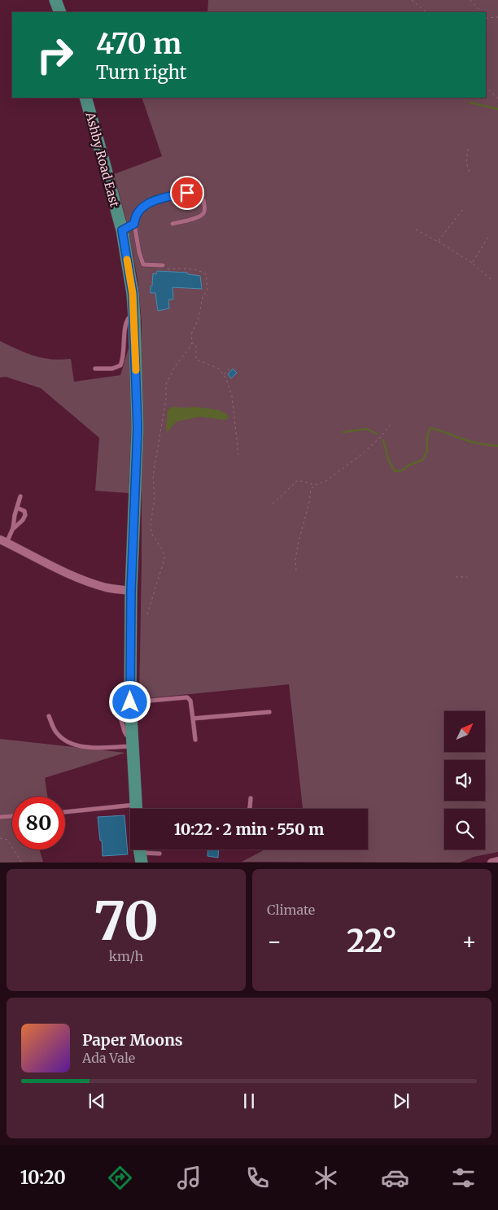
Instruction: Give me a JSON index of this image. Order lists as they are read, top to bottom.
{
  "streets": {
    "highway": ["Ashby Road East"]
  },
  "north": "top right",
  "page": {
    "turn": ["470 m", "Turn right"],
    "limit": "80",
    "trip": "10:22 · 2 min · 550 m",
    "tile": [
      ["70", "km/h"],
      "Climate"
    ],
    "heat": ["−", "22°", "+"],
    "song": ["Paper Moons", "Ada Vale"],
    "tabs": "10:20"
  }
}
